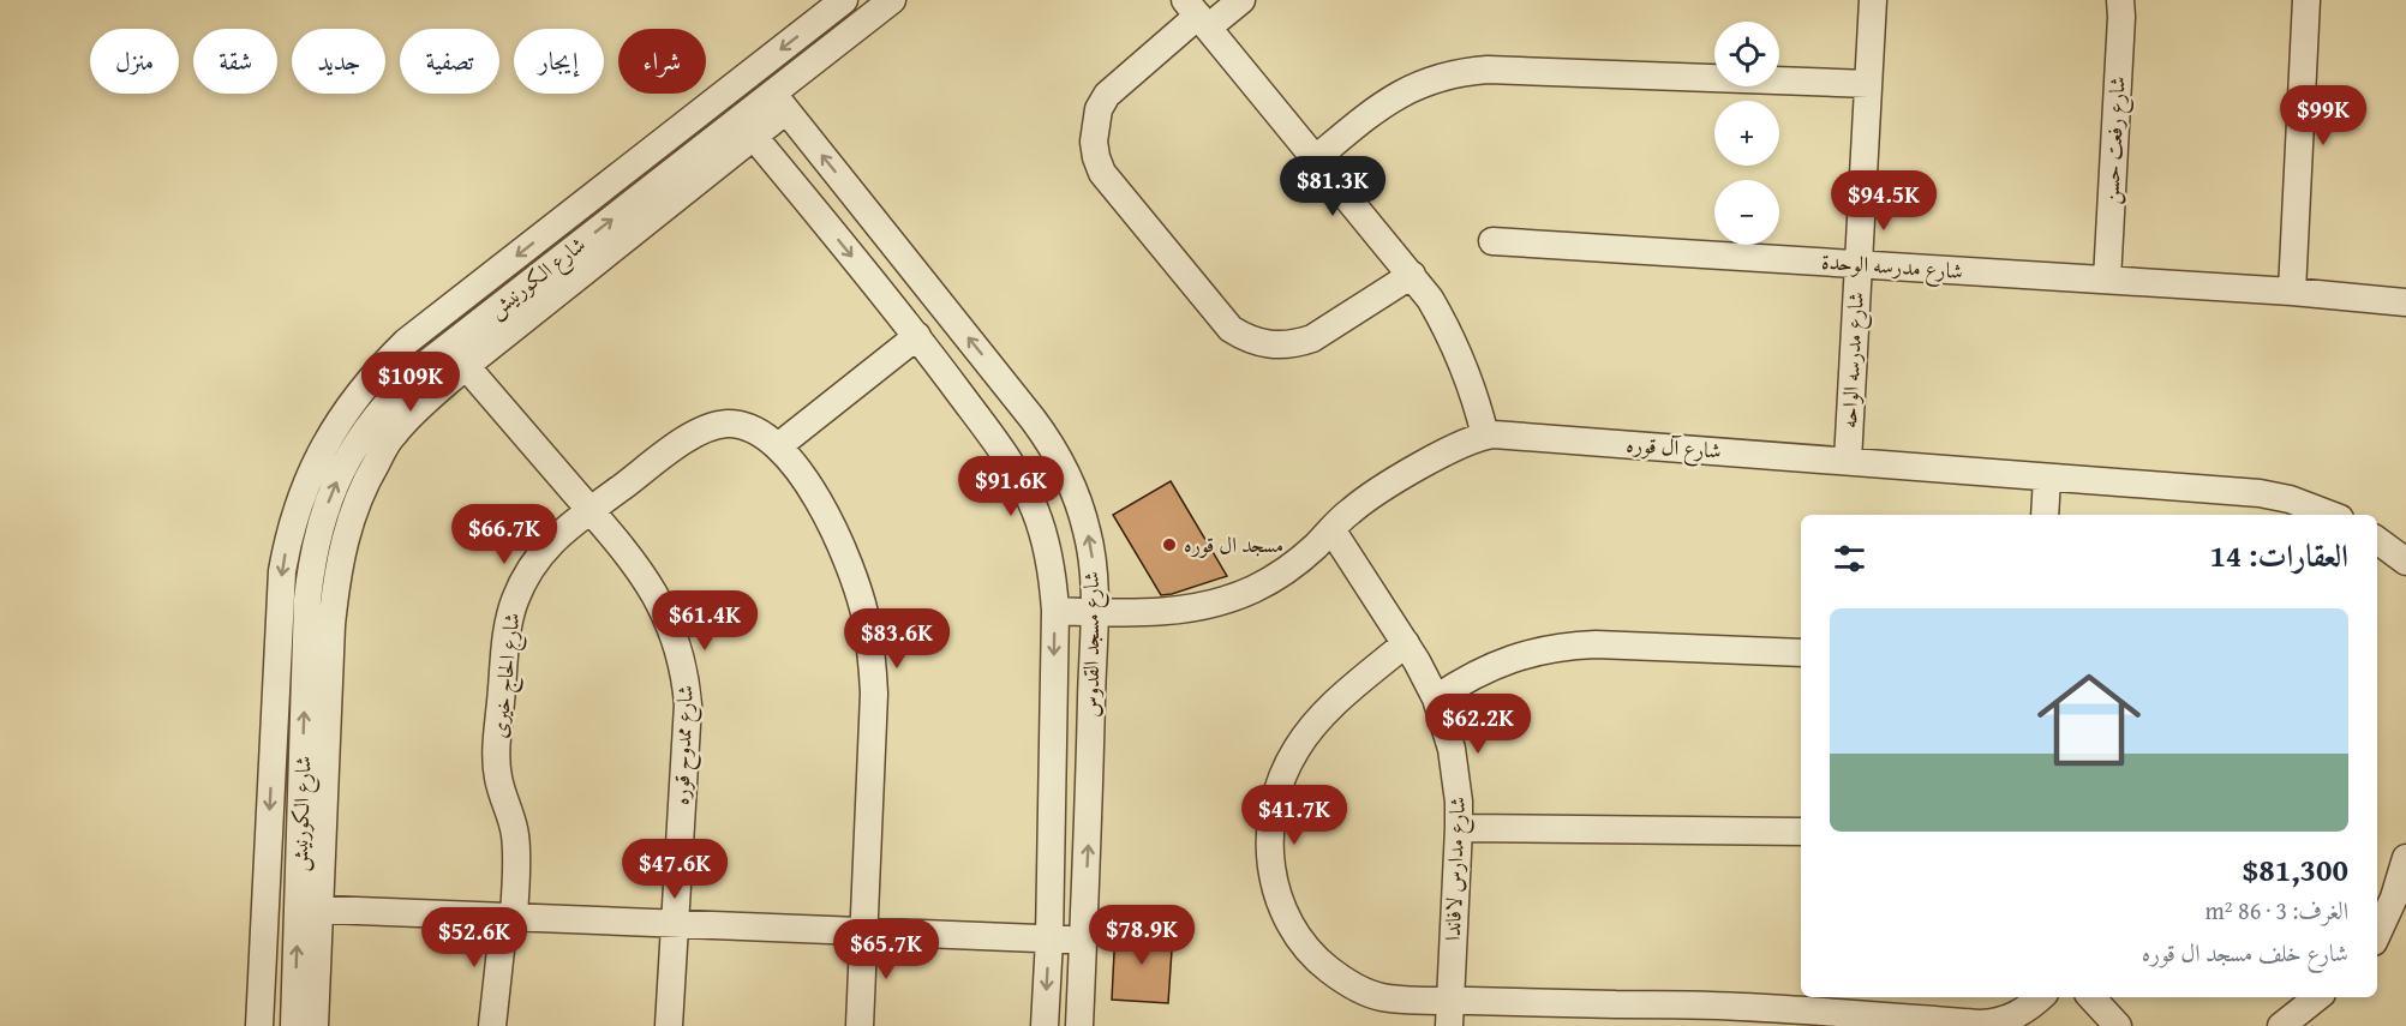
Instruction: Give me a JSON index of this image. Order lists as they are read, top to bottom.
{
  "streets": {
    "street": [
      "شارع رفعت حسن",
      "شارع مدرسه الوحدة",
      "شارع الكورنيش",
      "شارع مدرسه الواحه",
      "شارع آل قوره",
      "شارع مسجد القدوس",
      "شارع الحاج خيرى",
      "شارع ممدوح قوره",
      "شارع مدارس لافاندا"
    ]
  },
  "crossings": [
    ["شارع رفعت حسن", "شارع مدرسه الوحدة"],
    ["شارع مدرسه الوحدة", "شارع مدرسه الواحه"],
    ["شارع الكورنيش", "شارع مسجد القدوس"],
    ["شارع مدرسه الواحه", "شارع آل قوره"],
    ["شارع آل قوره", "شارع مسجد القدوس"],
    ["شارع آل قوره", "شارع مدارس لافاندا"],
    ["شارع الحاج خيرى", "شارع ممدوح قوره"]
  ],
  "places": ["مسجد ال قوره"],
  "page": {
    "map_buttons": ["+", "−"],
    "chip": [
      "شراء",
      "إيجار",
      "تصفية",
      "جديد",
      "شقة",
      "منزل"
    ],
    "price": [
      "$99K",
      "$81.3K",
      "$94.5K",
      "$109K",
      "$91.6K",
      "$66.7K",
      "$61.4K",
      "$83.6K",
      "$62.2K",
      "$41.7K",
      "$47.6K",
      "$78.9K",
      "$52.6K",
      "$65.7K"
    ],
    "heading": "العقارات: 14",
    "list": [
      {
        "name": "$81,300",
        "note": "الغرف: 3 · 86 m² · شارع خلف مسجد ال قوره"
      }
    ]
  }
}
